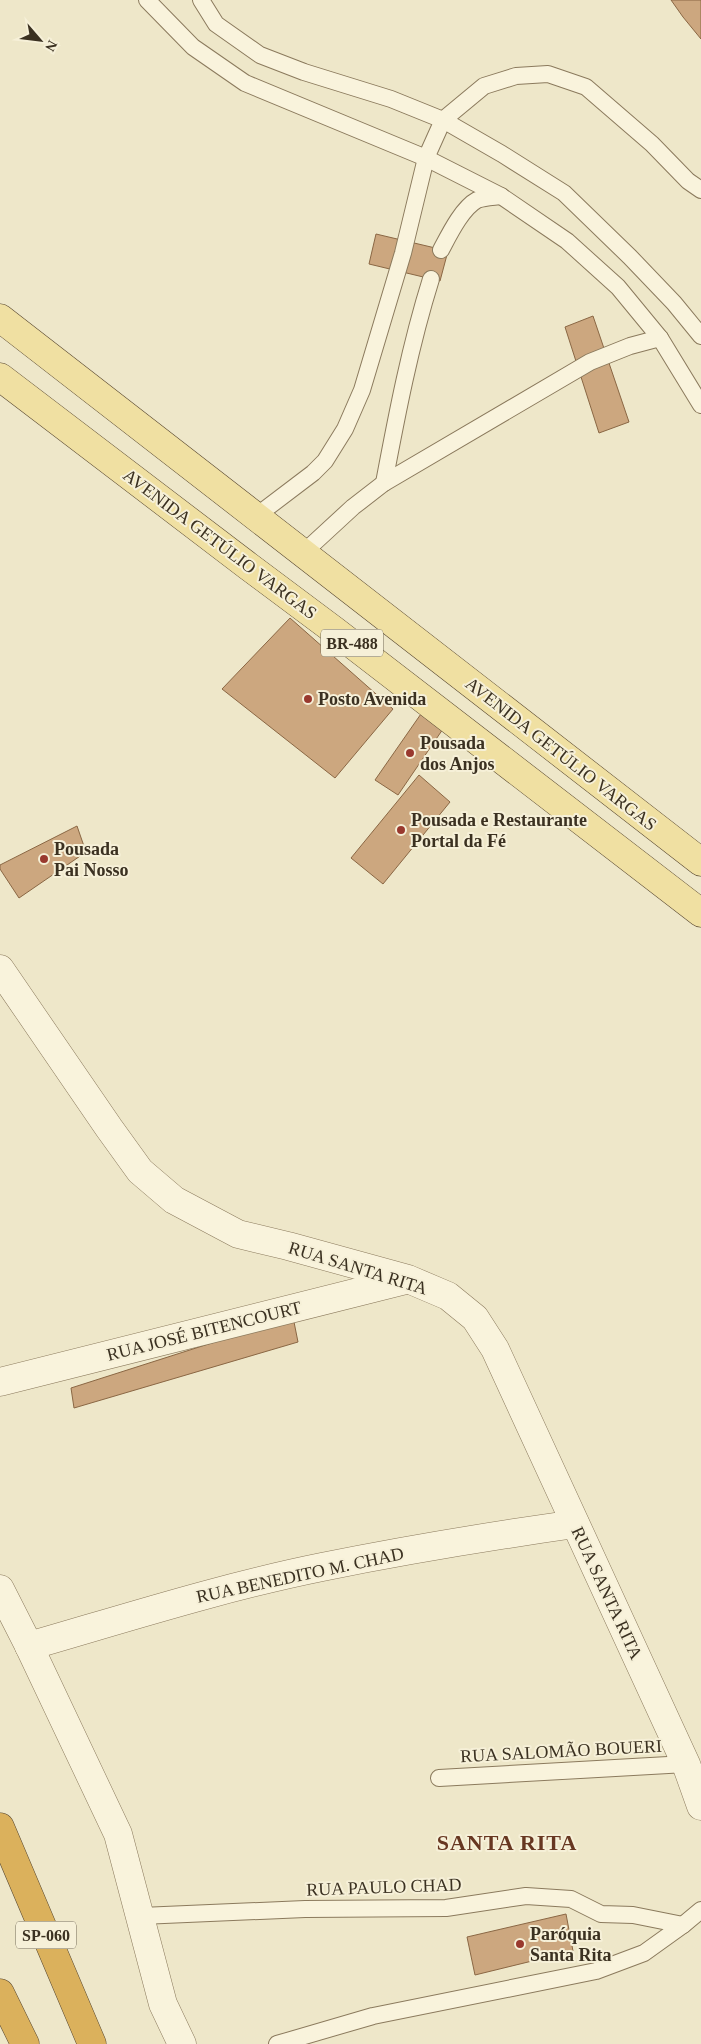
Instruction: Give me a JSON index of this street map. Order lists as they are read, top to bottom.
{
  "streets": {
    "highway": ["SP-060"],
    "main road": ["AVENIDA GETÚLIO VARGAS", "BR-488"],
    "street": ["RUA SANTA RITA", "RUA JOSÉ BITENCOURT", "RUA BENEDITO M. CHAD"],
    "lane": ["RUA SALOMÃO BOUERI", "RUA PAULO CHAD"]
  },
  "crossings": [
    ["RUA SANTA RITA", "RUA JOSÉ BITENCOURT"],
    ["RUA SANTA RITA", "RUA BENEDITO M. CHAD"],
    ["RUA SANTA RITA", "RUA SALOMÃO BOUERI"]
  ],
  "districts": ["SANTA RITA"],
  "places": [
    "Posto Avenida",
    "Pousada dos Anjos",
    "Pousada e Restaurante Portal da Fé",
    "Pousada Pai Nosso",
    "Paróquia Santa Rita"
  ],
  "north": "bottom right"
}
